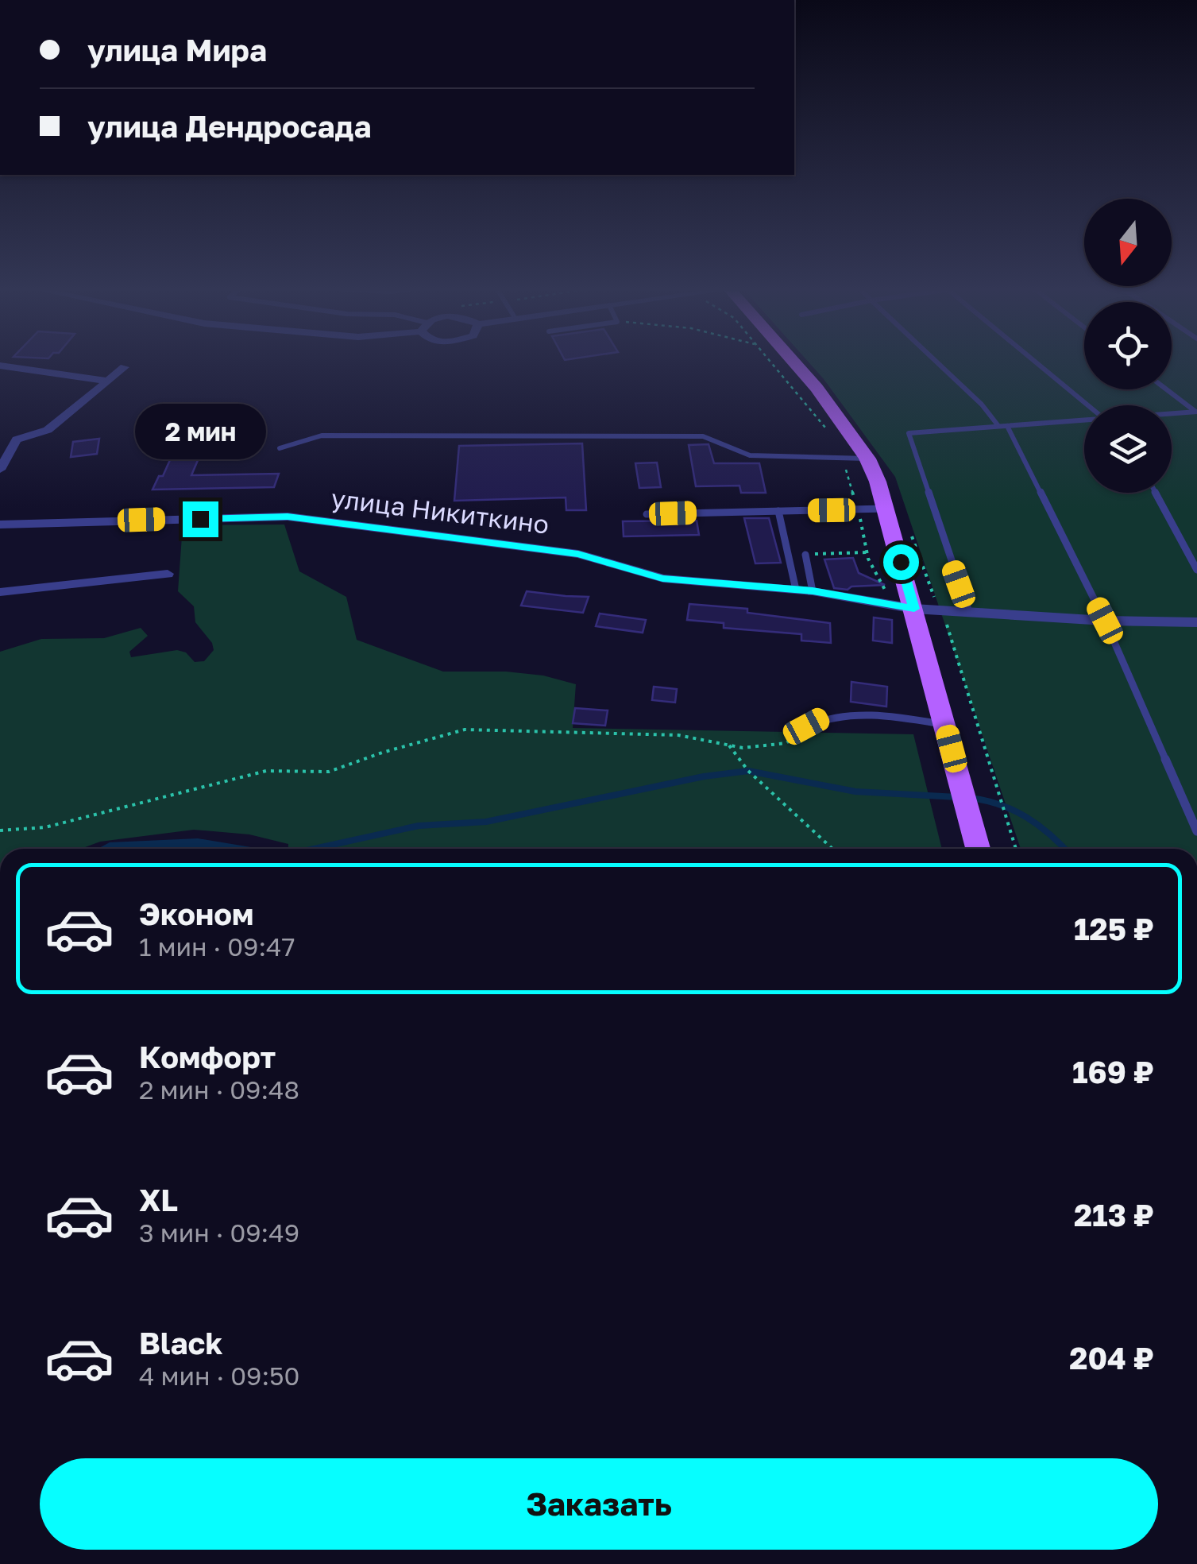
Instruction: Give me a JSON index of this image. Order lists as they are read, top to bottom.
{
  "streets": {
    "street": ["улица Никиткино"]
  },
  "north": "bottom",
  "page": {
    "banner": ["улица Мира", "улица Дендросада"],
    "bubble": "2 мин",
    "list": [
      {
        "name": "Эконом",
        "note": "1 мин · 09:47",
        "value": "125 ₽"
      },
      {
        "name": "Комфорт",
        "note": "2 мин · 09:48",
        "value": "169 ₽"
      },
      {
        "name": "XL",
        "note": "3 мин · 09:49",
        "value": "213 ₽"
      },
      {
        "name": "Black",
        "note": "4 мин · 09:50",
        "value": "204 ₽"
      }
    ],
    "buttons": "Заказать"
  }
}
